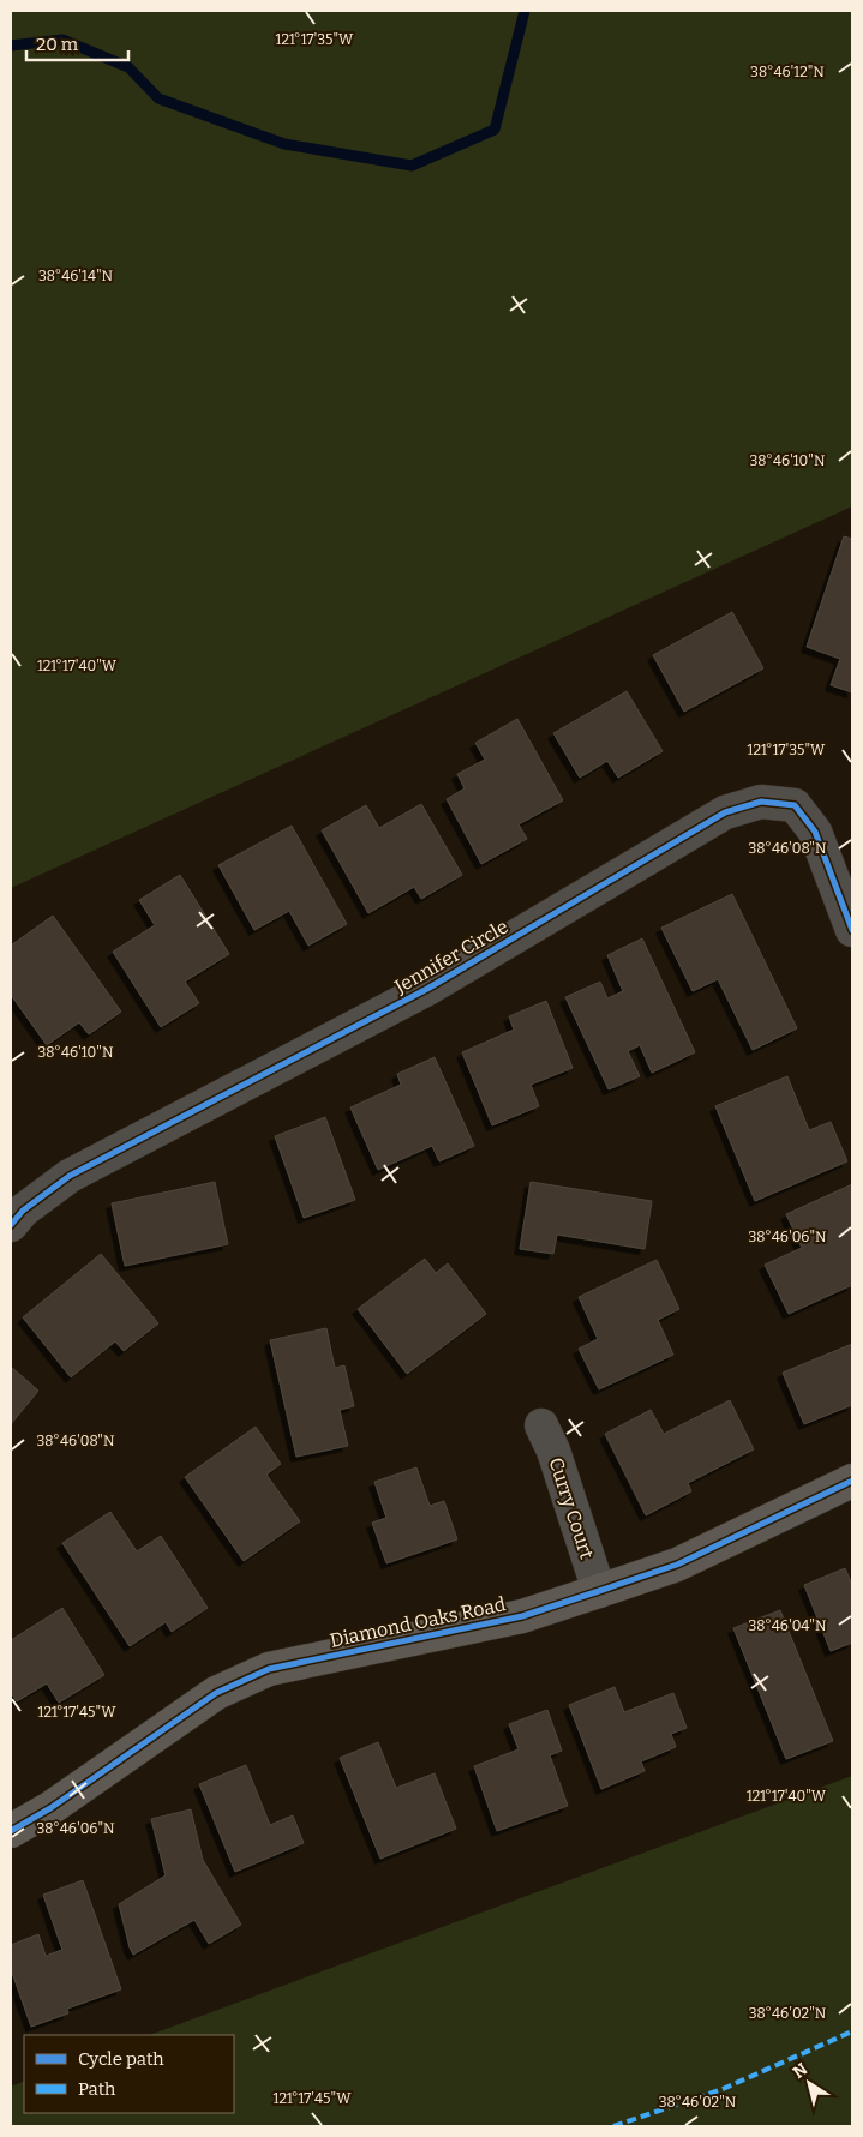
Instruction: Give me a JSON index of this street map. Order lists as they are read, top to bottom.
{
  "streets": {
    "street": ["Jennifer Circle", "Curry Court", "Diamond Oaks Road"]
  },
  "crossings": [
    ["Curry Court", "Diamond Oaks Road"]
  ],
  "legend": ["Cycle path", "Path"],
  "scale_bar": "20 m",
  "north": "top left",
  "coordinates": [
    "121°17'35\"W",
    "38°46'12\"N",
    "38°46'14\"N",
    "38°46'10\"N",
    "121°17'40\"W",
    "38°46'08\"N",
    "38°46'06\"N",
    "38°46'04\"N",
    "121°17'45\"W",
    "38°46'02\"N"
  ]
}
